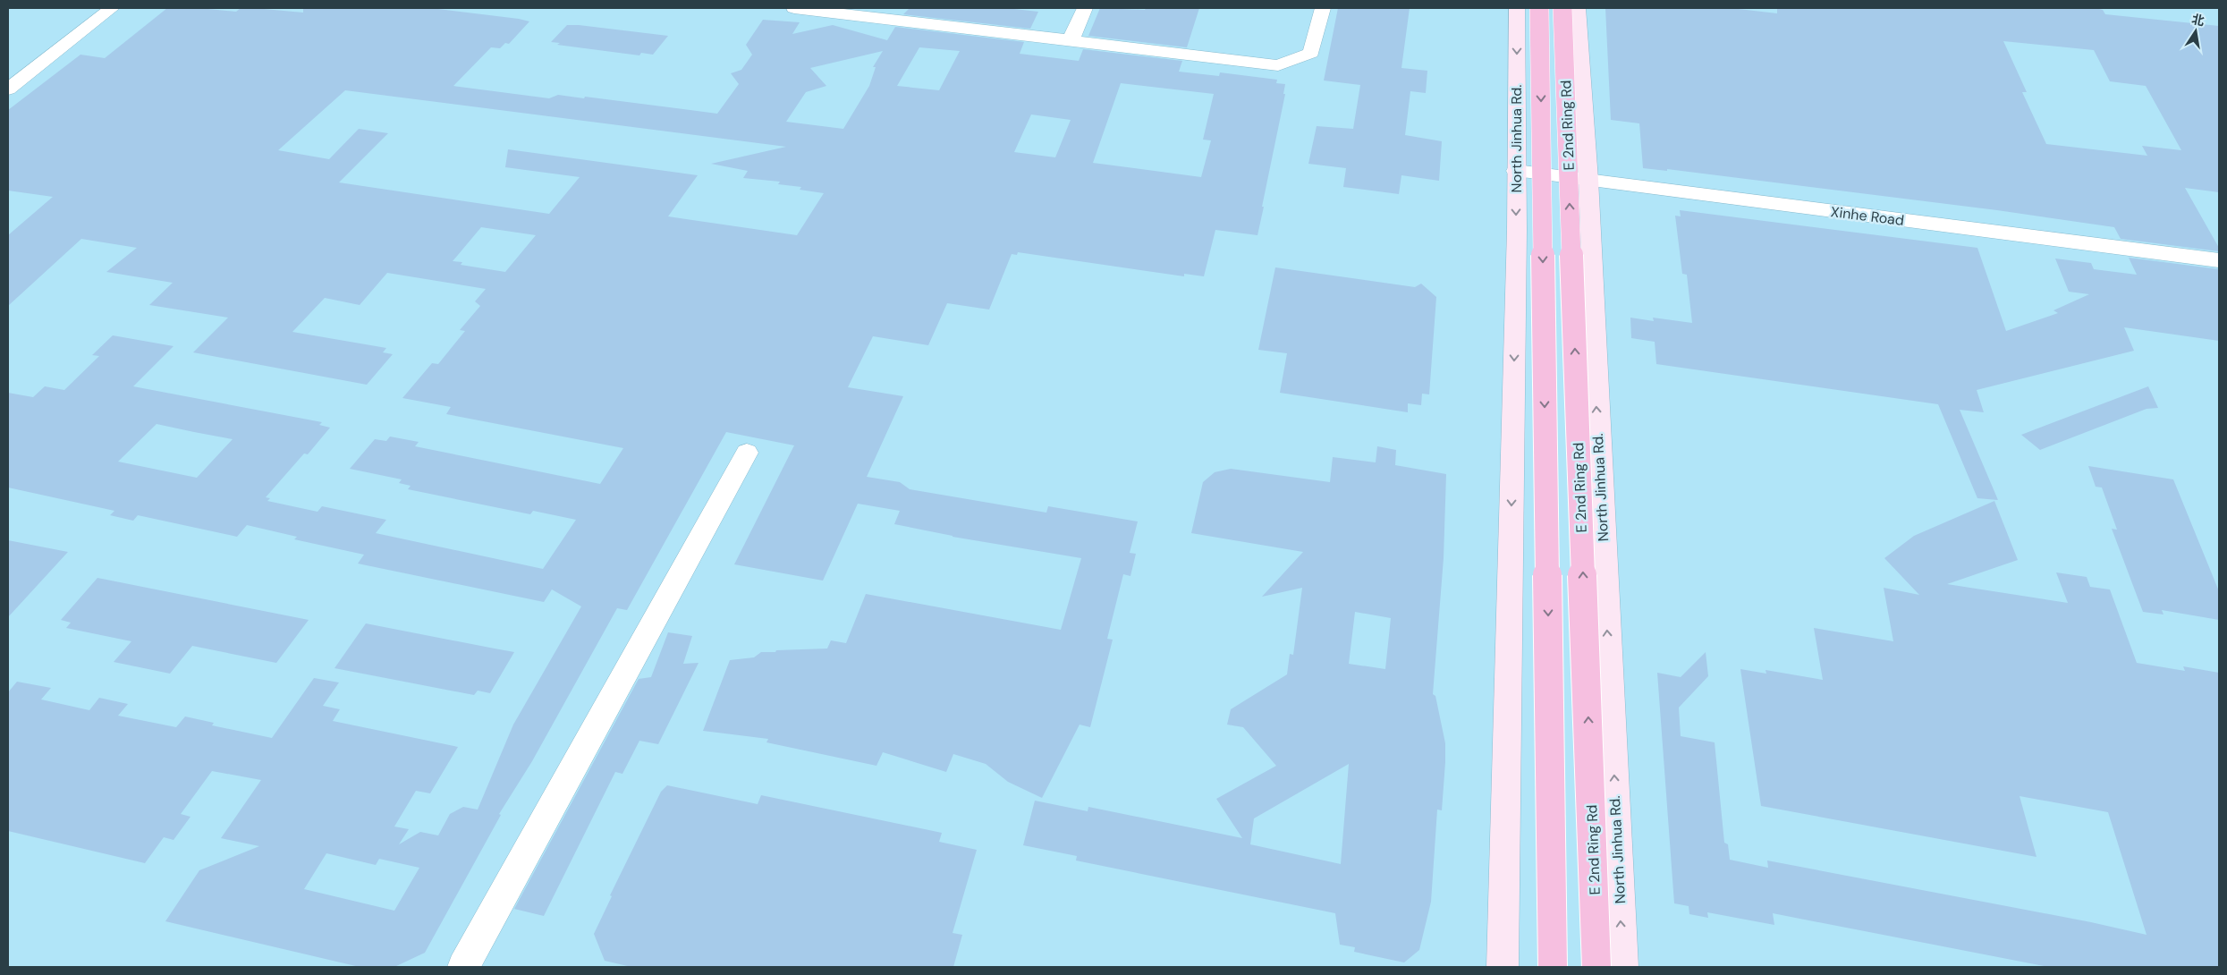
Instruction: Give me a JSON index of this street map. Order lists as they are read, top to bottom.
{
  "streets": {
    "highway": ["E 2nd Ring Rd"],
    "main road": ["North Jinhua Rd."],
    "street": ["Xinhe Road"]
  },
  "crossings": [
    ["North Jinhua Rd.", "Xinhe Road"]
  ],
  "north": "top"
}
